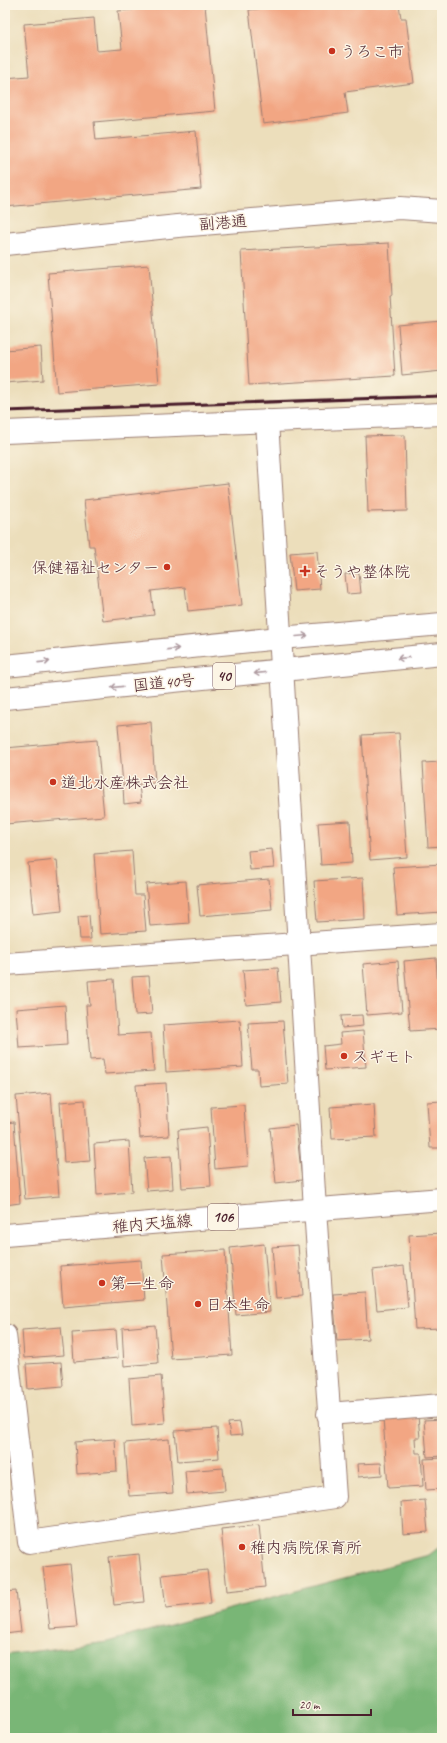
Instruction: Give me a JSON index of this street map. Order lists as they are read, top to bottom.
{
  "streets": {
    "main road": [
      "副港通",
      "40",
      "国道40号",
      "106",
      "稚内天塩線"
    ]
  },
  "places": {
    "other": [
      "うろこ市",
      "保健福祉センター",
      "道北水産株式会社",
      "スギモト",
      "第一生命",
      "日本生命",
      "稚内病院保育所"
    ],
    "health": ["そうや整体院"]
  },
  "scale_bar": "20 m"
}
